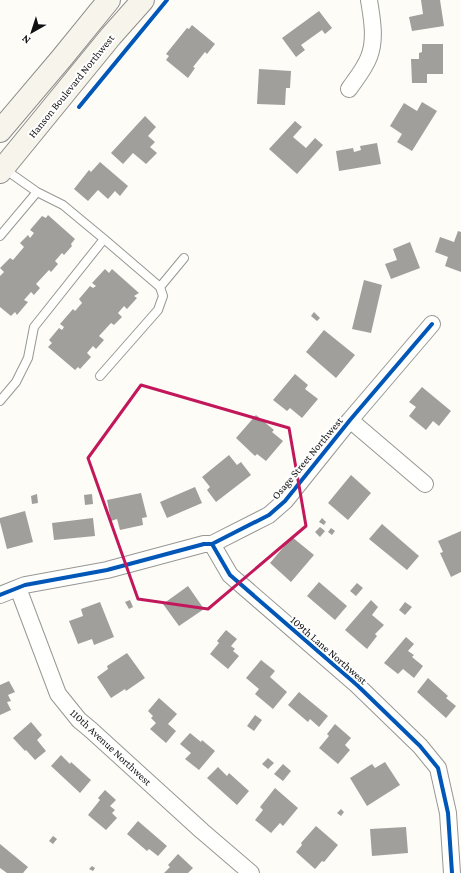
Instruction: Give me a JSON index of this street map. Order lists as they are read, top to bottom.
{
  "streets": {
    "main road": ["Hanson Boulevard Northwest"],
    "street": ["Osage Street Northwest", "109th Lane Northwest", "110th Avenue Northwest"]
  },
  "crossings": [
    ["Osage Street Northwest", "109th Lane Northwest"],
    ["Osage Street Northwest", "110th Avenue Northwest"]
  ],
  "north": "bottom left"
}
